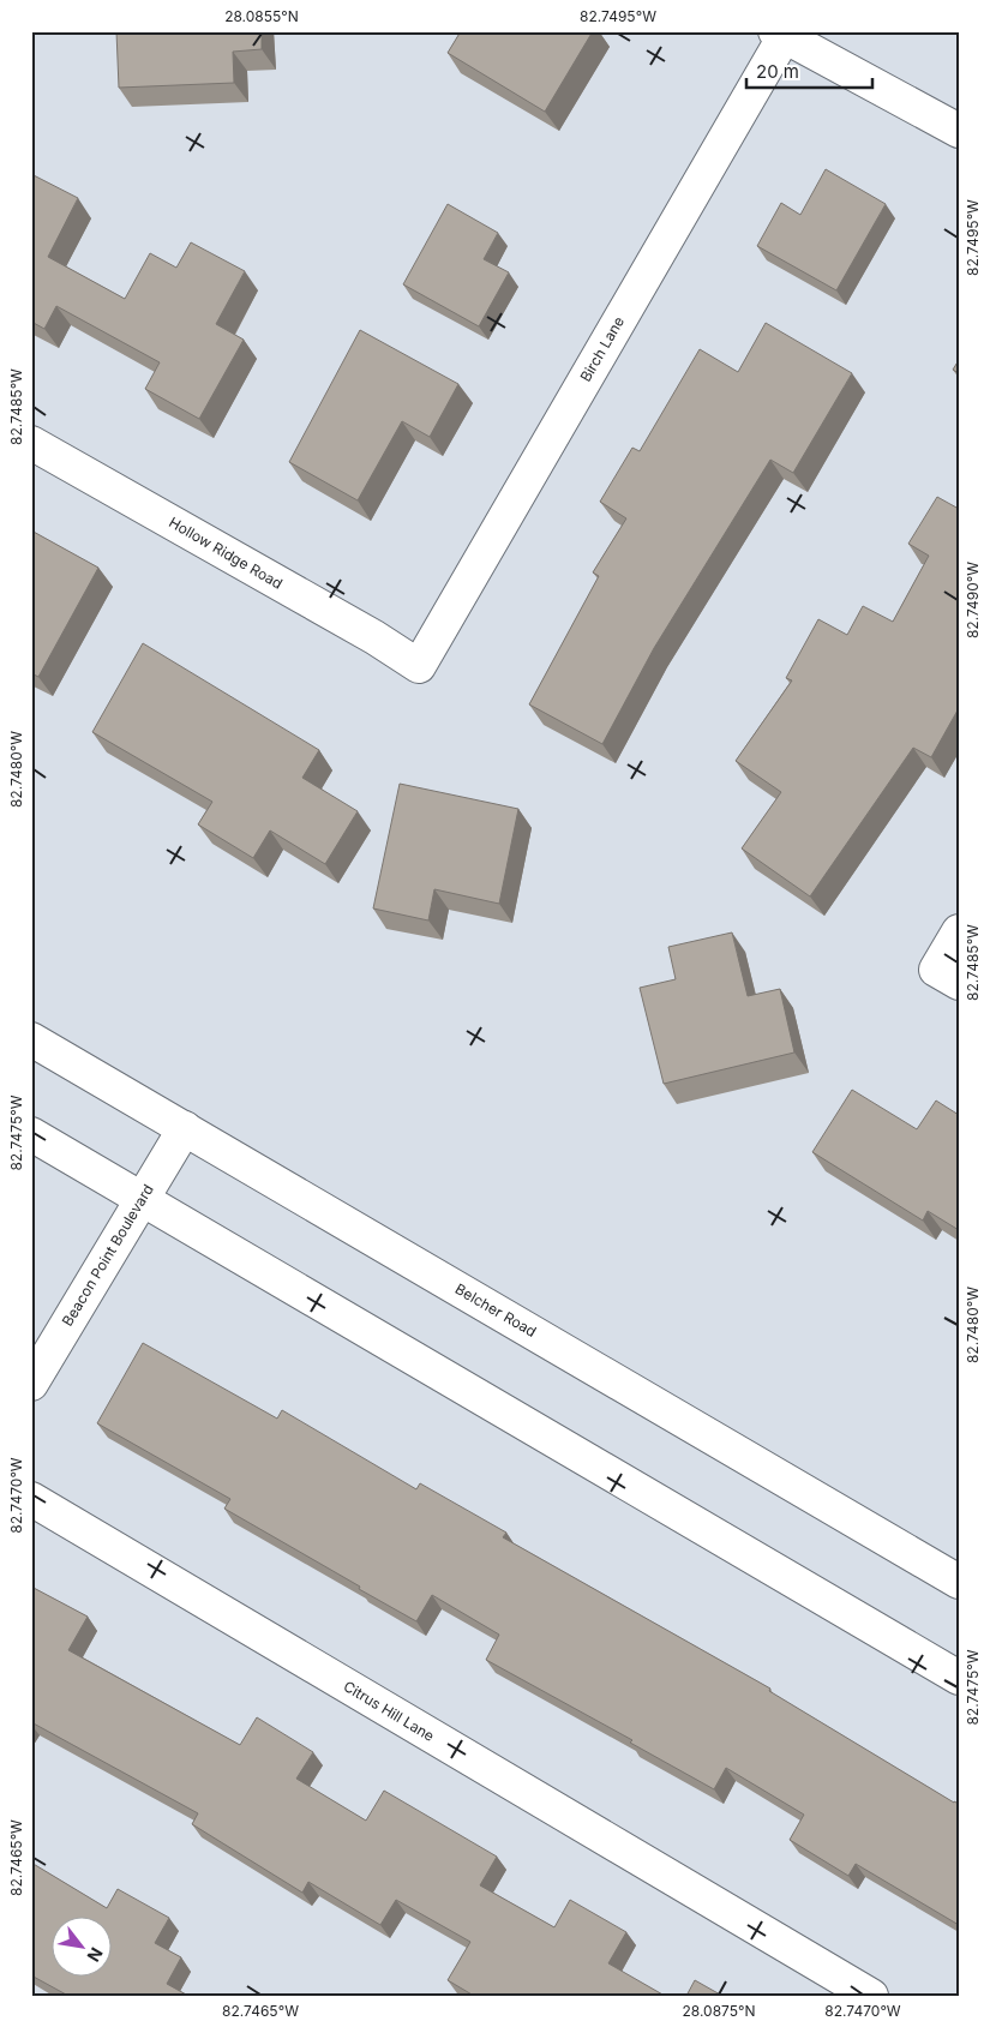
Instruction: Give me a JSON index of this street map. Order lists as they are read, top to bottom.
{
  "streets": {
    "street": [
      "Birch Lane",
      "Hollow Ridge Road",
      "Beacon Point Boulevard",
      "Belcher Road",
      "Citrus Hill Lane"
    ]
  },
  "crossings": [
    ["Birch Lane", "Hollow Ridge Road"],
    ["Beacon Point Boulevard", "Belcher Road"]
  ],
  "scale_bar": "20 m",
  "north": "bottom right",
  "coordinates": [
    "28.0855°N",
    "82.7495°W",
    "82.7485°W",
    "82.7490°W",
    "82.7480°W",
    "82.7475°W",
    "82.7470°W",
    "82.7465°W",
    "28.0875°N"
  ]
}
